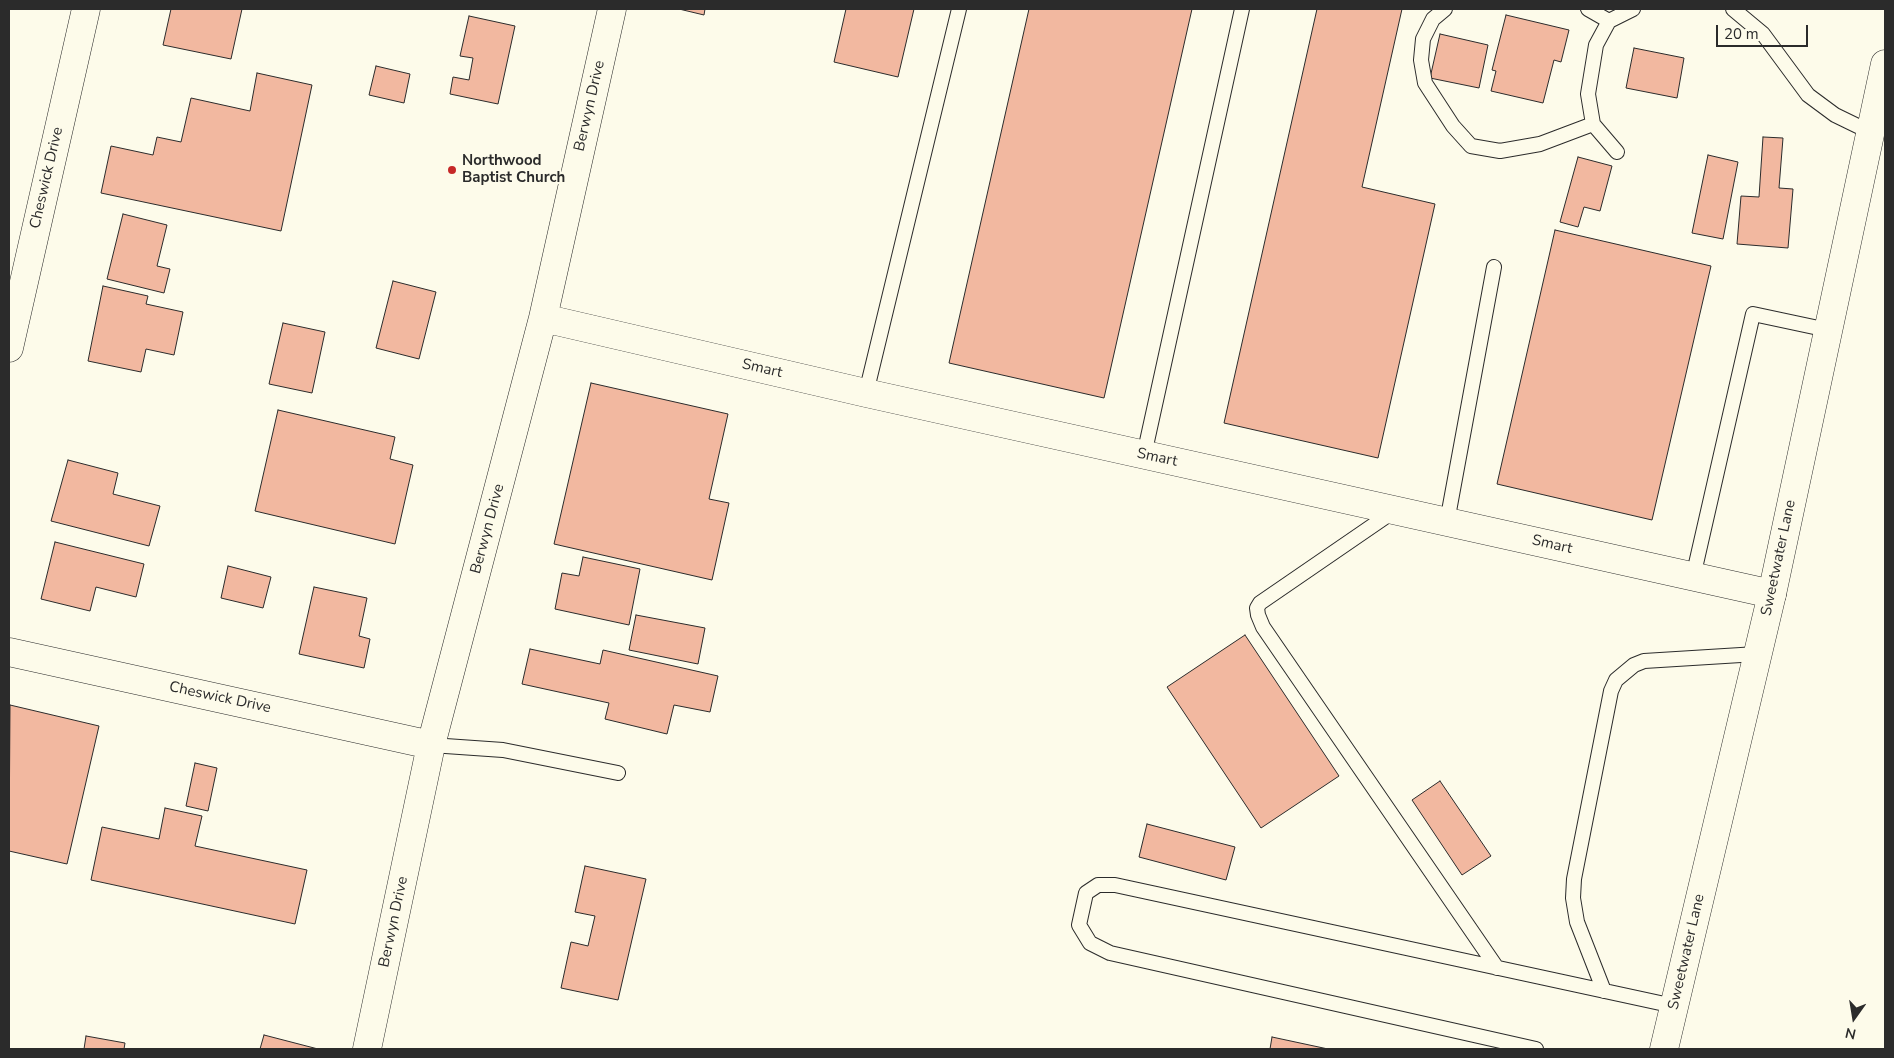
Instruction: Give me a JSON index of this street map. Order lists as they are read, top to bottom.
{
  "streets": {
    "street": [
      "Berwyn Drive",
      "Cheswick Drive",
      "Smart",
      "Sweetwater Lane"
    ]
  },
  "crossings": [
    ["Berwyn Drive", "Cheswick Drive"],
    ["Berwyn Drive", "Smart"],
    ["Smart", "Sweetwater Lane"]
  ],
  "places": ["Northwood Baptist Church"],
  "scale_bar": "20 m",
  "north": "bottom"
}
